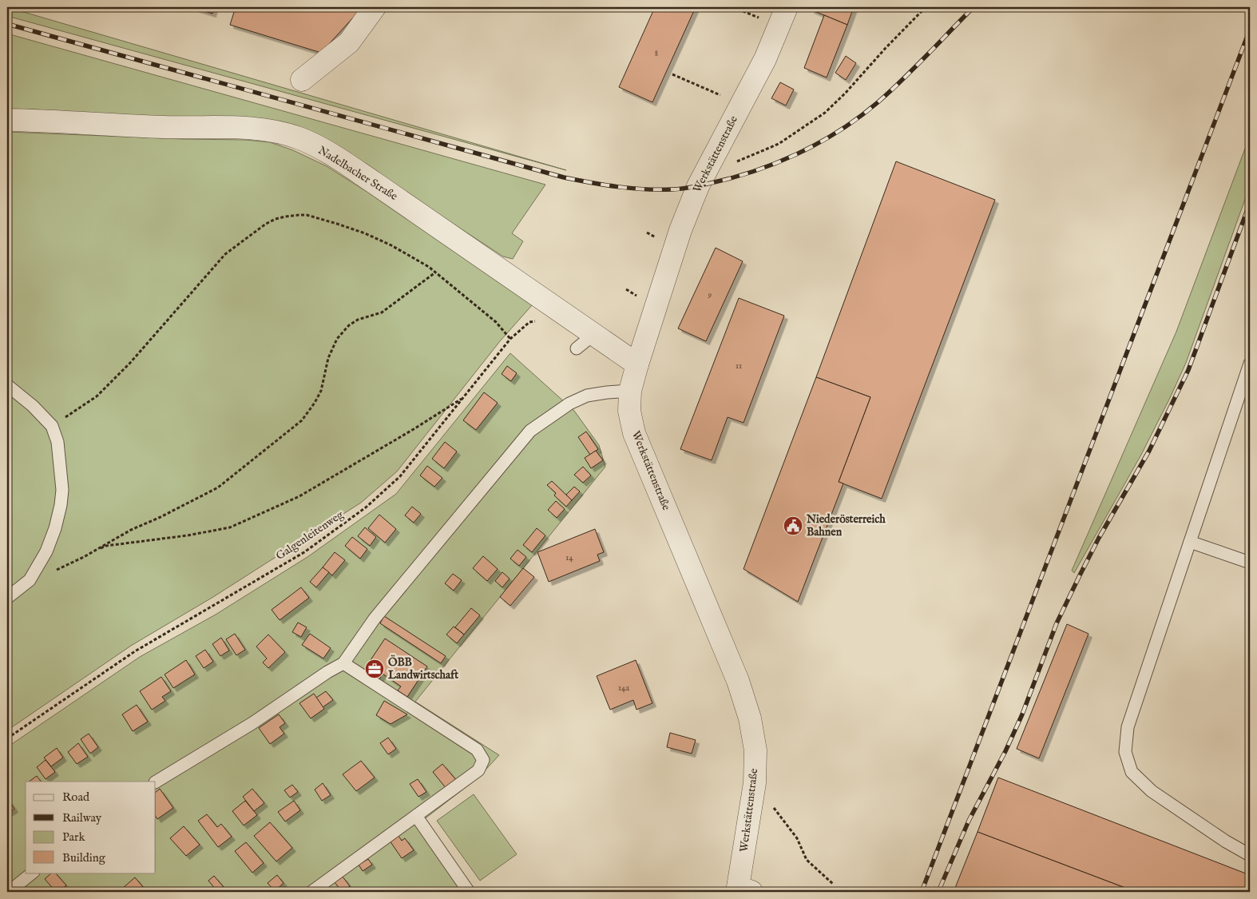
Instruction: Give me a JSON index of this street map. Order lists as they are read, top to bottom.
{
  "streets": {
    "street": ["Werkstättenstraße", "Nadelbacher Straße"],
    "path": ["Galgenleitenweg"]
  },
  "crossings": [
    ["Werkstättenstraße", "Nadelbacher Straße"]
  ],
  "places": {
    "public building": ["Niederösterreich Bahnen"],
    "office": ["ÖBB Landwirtschaft"]
  },
  "house_numbers": [
    "8",
    "9",
    "11",
    "14",
    "14a"
  ],
  "legend": [
    "Road",
    "Railway",
    "Park",
    "Building"
  ]
}
